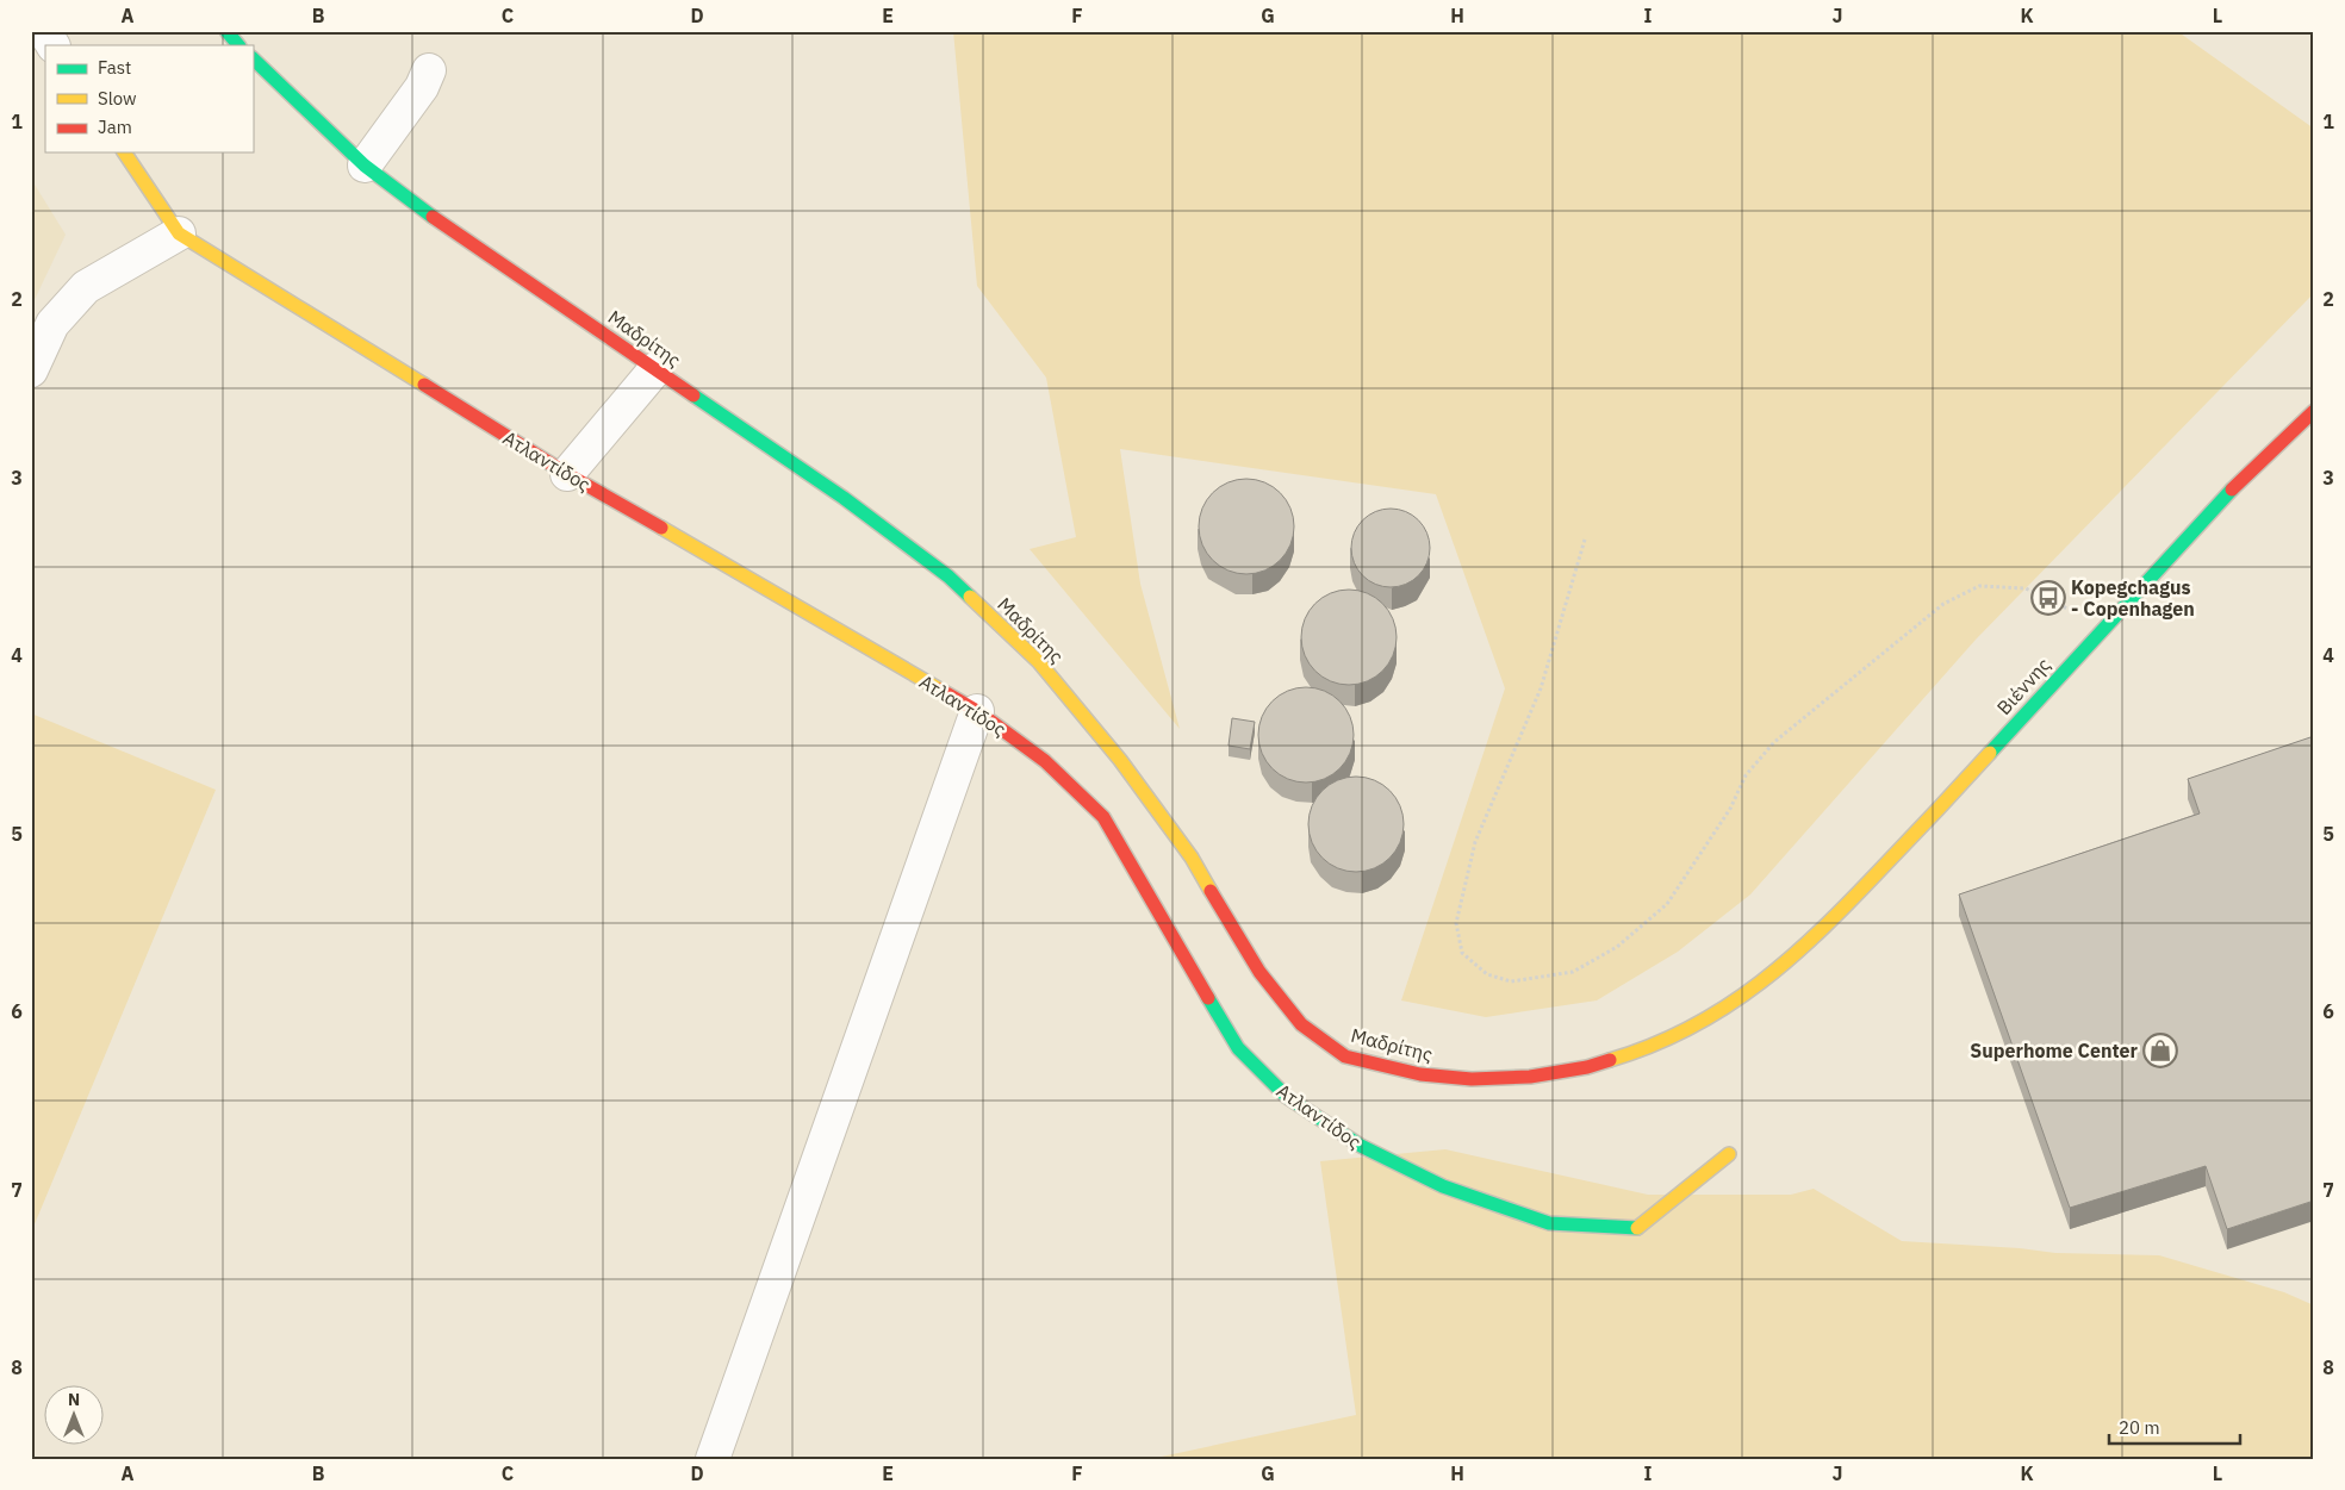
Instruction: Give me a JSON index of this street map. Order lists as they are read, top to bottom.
{
  "streets": {
    "street": ["Μαδρίτης", "Ατλαντίδος", "Βιέννης"]
  },
  "crossings": [
    ["Μαδρίτης", "Βιέννης"]
  ],
  "places": {
    "bus stop": ["Kopegchagus - Copenhagen"],
    "shop": ["Superhome Center"]
  },
  "legend": ["Fast", "Slow", "Jam"],
  "scale_bar": "20 m",
  "north": "top",
  "grid": {
    "columns": [
      "A",
      "B",
      "C",
      "D",
      "E",
      "F",
      "G",
      "H",
      "I",
      "J",
      "K",
      "L"
    ],
    "rows": [
      "1",
      "2",
      "3",
      "4",
      "5",
      "6",
      "7",
      "8"
    ]
  }
}
